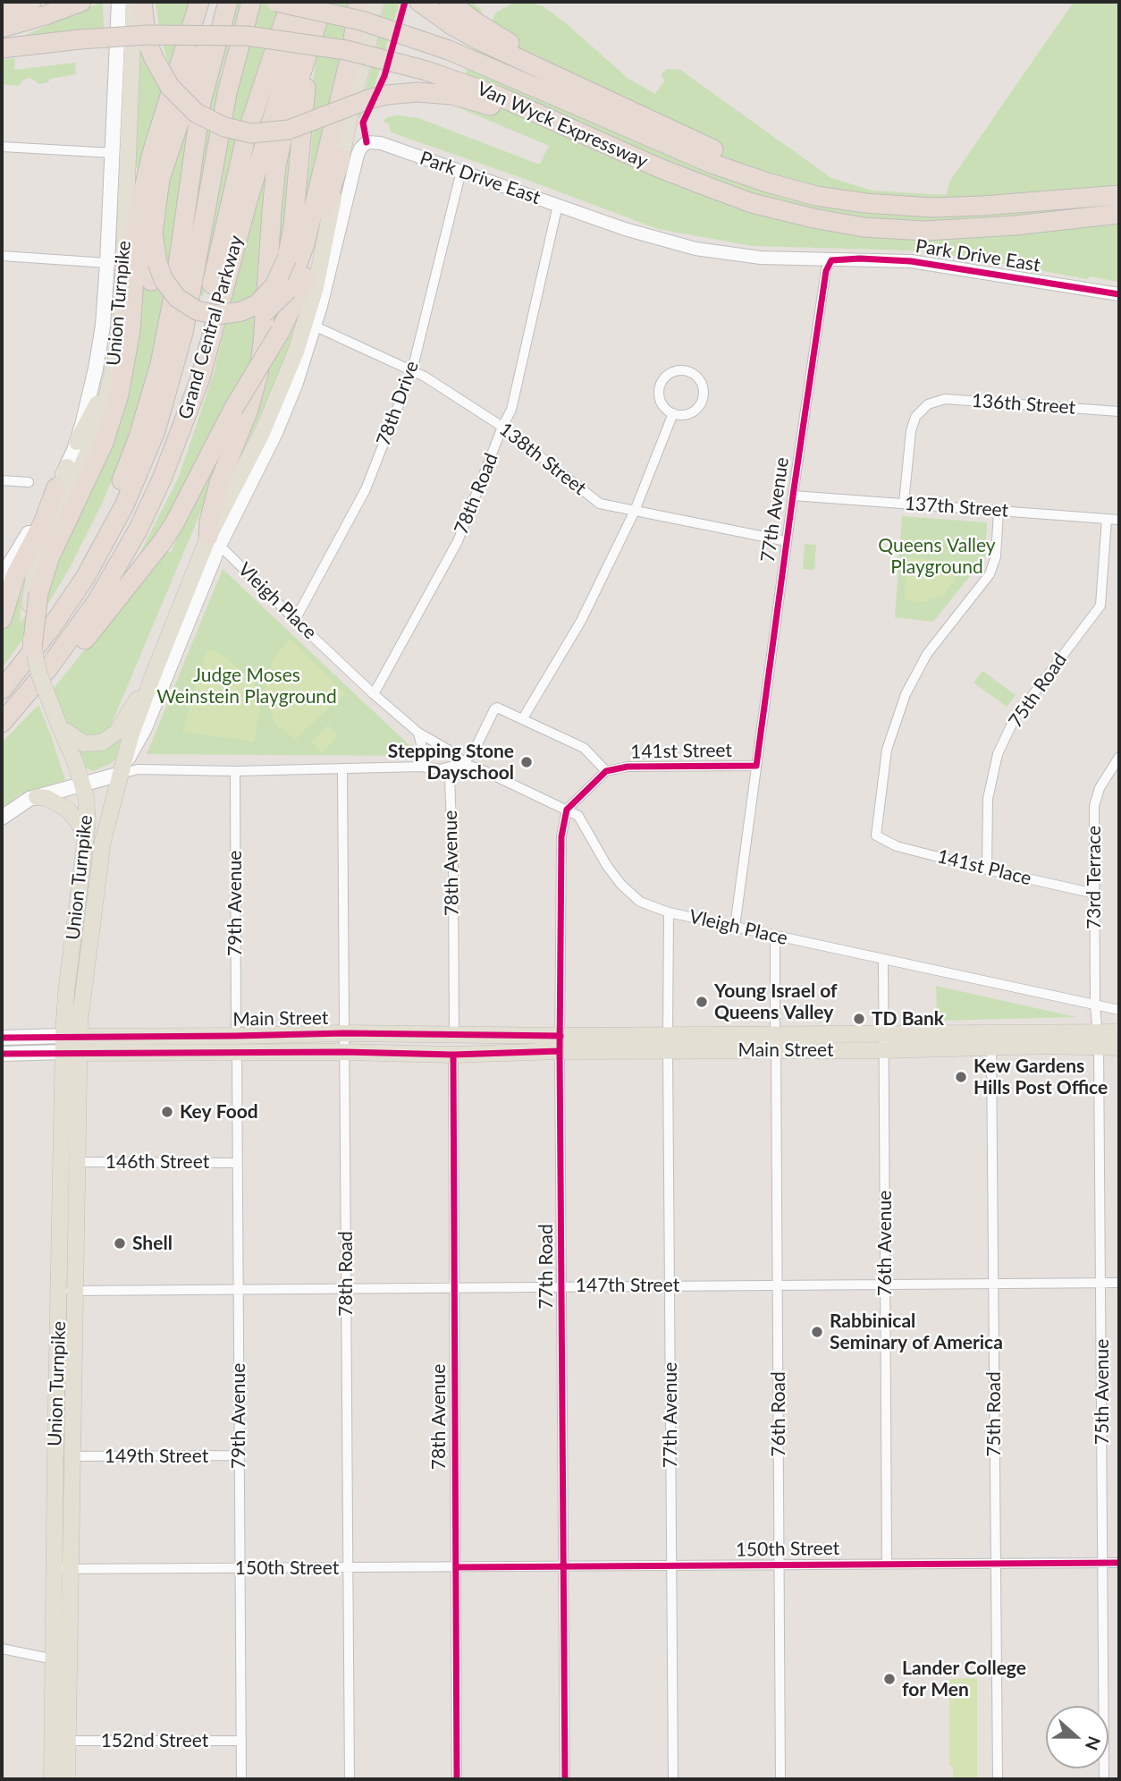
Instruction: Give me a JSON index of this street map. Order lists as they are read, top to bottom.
{
  "streets": {
    "highway": ["Van Wyck Expressway", "Grand Central Parkway"],
    "main road": ["Union Turnpike", "Main Street"],
    "street": [
      "Park Drive East",
      "78th Drive",
      "136th Street",
      "138th Street",
      "78th Road",
      "137th Street",
      "77th Avenue",
      "Vleigh Place",
      "75th Road",
      "141st Street",
      "78th Avenue",
      "141st Place",
      "73rd Terrace",
      "79th Avenue",
      "146th Street",
      "76th Avenue",
      "77th Road",
      "147th Street",
      "75th Avenue",
      "76th Road",
      "149th Street",
      "150th Street",
      "152nd Street"
    ]
  },
  "crossings": [
    ["Park Drive East", "Union Turnpike"],
    ["Park Drive East", "78th Drive"],
    ["Park Drive East", "78th Road"],
    ["Park Drive East", "77th Avenue"],
    ["Union Turnpike", "138th Street"],
    ["Union Turnpike", "Vleigh Place"],
    ["Union Turnpike", "Main Street"],
    ["Union Turnpike", "146th Street"],
    ["Union Turnpike", "147th Street"],
    ["Union Turnpike", "149th Street"],
    ["Union Turnpike", "150th Street"],
    ["Union Turnpike", "152nd Street"],
    ["78th Drive", "138th Street"],
    ["78th Drive", "Vleigh Place"],
    ["136th Street", "137th Street"],
    ["138th Street", "78th Road"],
    ["138th Street", "77th Avenue"],
    ["78th Road", "Vleigh Place"],
    ["78th Road", "Main Street"],
    ["78th Road", "147th Street"],
    ["78th Road", "150th Street"],
    ["137th Street", "77th Avenue"],
    ["137th Street", "75th Road"],
    ["137th Street", "141st Place"],
    ["77th Avenue", "Vleigh Place"],
    ["77th Avenue", "141st Street"],
    ["77th Avenue", "Main Street"],
    ["77th Avenue", "147th Street"],
    ["77th Avenue", "150th Street"],
    ["Vleigh Place", "78th Avenue"],
    ["Vleigh Place", "73rd Terrace"],
    ["Vleigh Place", "76th Avenue"],
    ["Vleigh Place", "77th Road"],
    ["Vleigh Place", "75th Avenue"],
    ["Vleigh Place", "76th Road"],
    ["75th Road", "141st Place"],
    ["75th Road", "Main Street"],
    ["75th Road", "147th Street"],
    ["75th Road", "150th Street"],
    ["141st Street", "78th Avenue"],
    ["78th Avenue", "Main Street"],
    ["78th Avenue", "147th Street"],
    ["78th Avenue", "150th Street"],
    ["141st Place", "73rd Terrace"],
    ["73rd Terrace", "75th Avenue"],
    ["79th Avenue", "Main Street"],
    ["79th Avenue", "146th Street"],
    ["79th Avenue", "147th Street"],
    ["79th Avenue", "149th Street"],
    ["79th Avenue", "150th Street"],
    ["79th Avenue", "152nd Street"],
    ["Main Street", "76th Avenue"],
    ["Main Street", "77th Road"],
    ["Main Street", "75th Avenue"],
    ["Main Street", "76th Road"],
    ["76th Avenue", "147th Street"],
    ["76th Avenue", "150th Street"],
    ["77th Road", "147th Street"],
    ["77th Road", "150th Street"],
    ["147th Street", "75th Avenue"],
    ["147th Street", "76th Road"],
    ["75th Avenue", "150th Street"],
    ["76th Road", "150th Street"]
  ],
  "parks": ["Queens Valley Playground", "Judge Moses Weinstein Playground"],
  "places": [
    "Stepping Stone Dayschool",
    "Young Israel of Queens Valley",
    "TD Bank",
    "Kew Gardens Hills Post Office",
    "Key Food",
    "Shell",
    "Rabbinical Seminary of America",
    "Lander College for Men"
  ],
  "north": "right"
}
